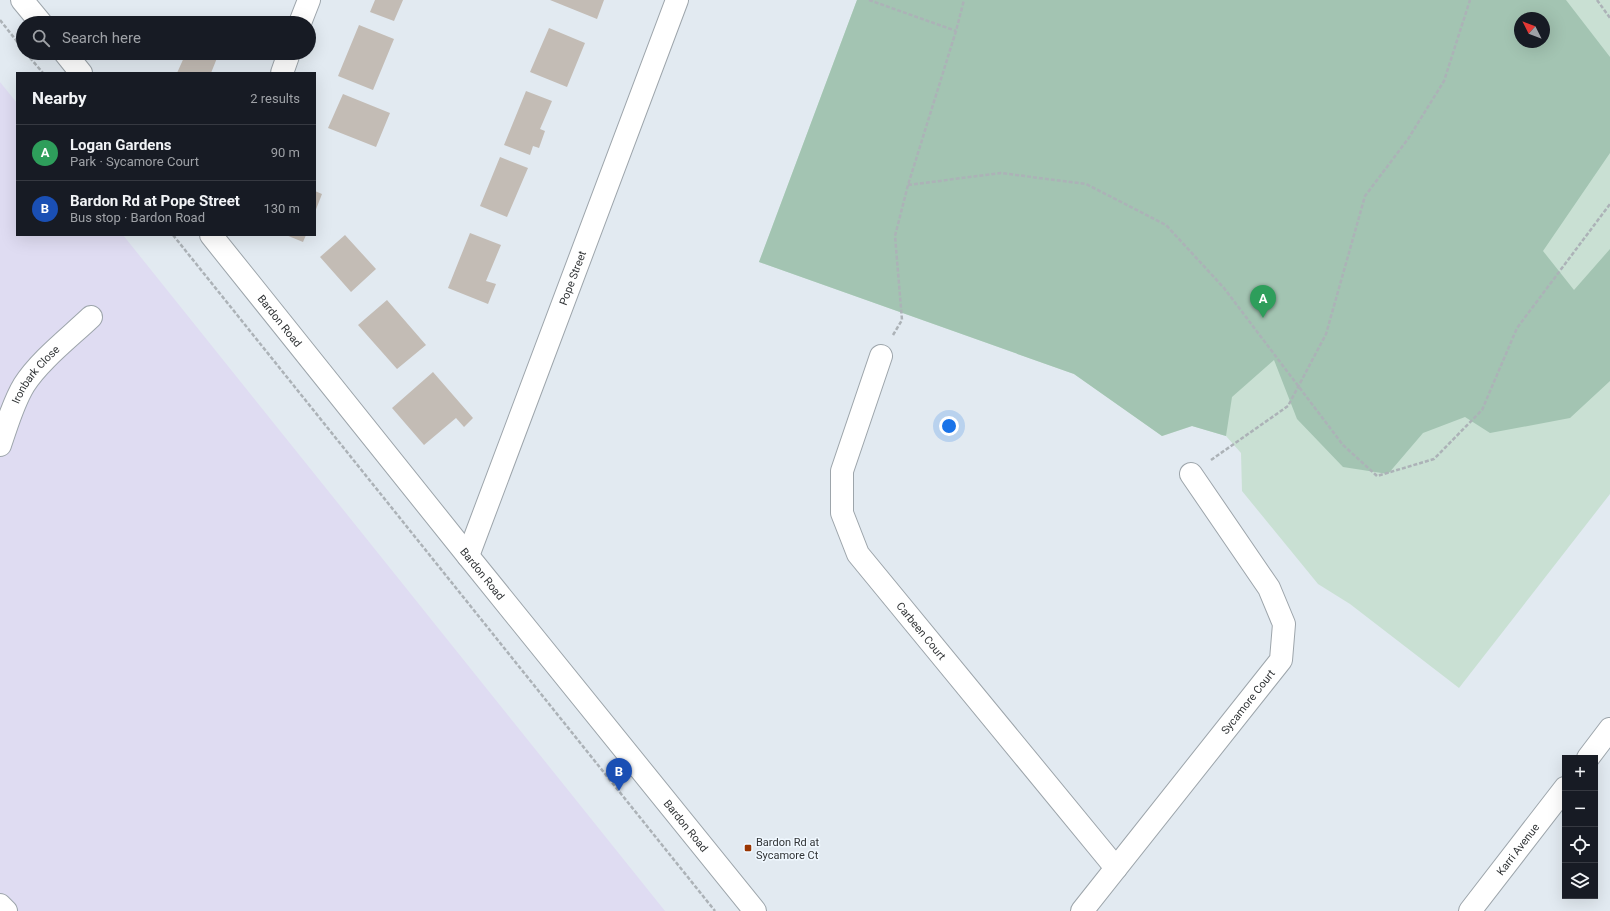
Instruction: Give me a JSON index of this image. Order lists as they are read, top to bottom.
{
  "streets": {
    "street": [
      "Pope Street",
      "Bardon Road",
      "Ironbark Close",
      "Carbeen Court",
      "Sycamore Court",
      "Karri Avenue"
    ]
  },
  "crossings": [
    ["Pope Street", "Bardon Road"],
    ["Carbeen Court", "Sycamore Court"]
  ],
  "places": {
    "transit": ["Bardon Rd at Sycamore Ct"]
  },
  "north": "top left",
  "page": {
    "search": "Search here",
    "heading": ["Nearby", "2 results"],
    "list": [
      {
        "mark": "A",
        "name": "Logan Gardens",
        "note": "Park · Sycamore Court",
        "value": "90 m"
      },
      {
        "mark": "B",
        "name": "Bardon Rd at Pope Street",
        "note": "Bus stop · Bardon Road",
        "value": "130 m"
      }
    ],
    "pins": ["A", "B"],
    "map_buttons": ["+", "−"]
  }
}
